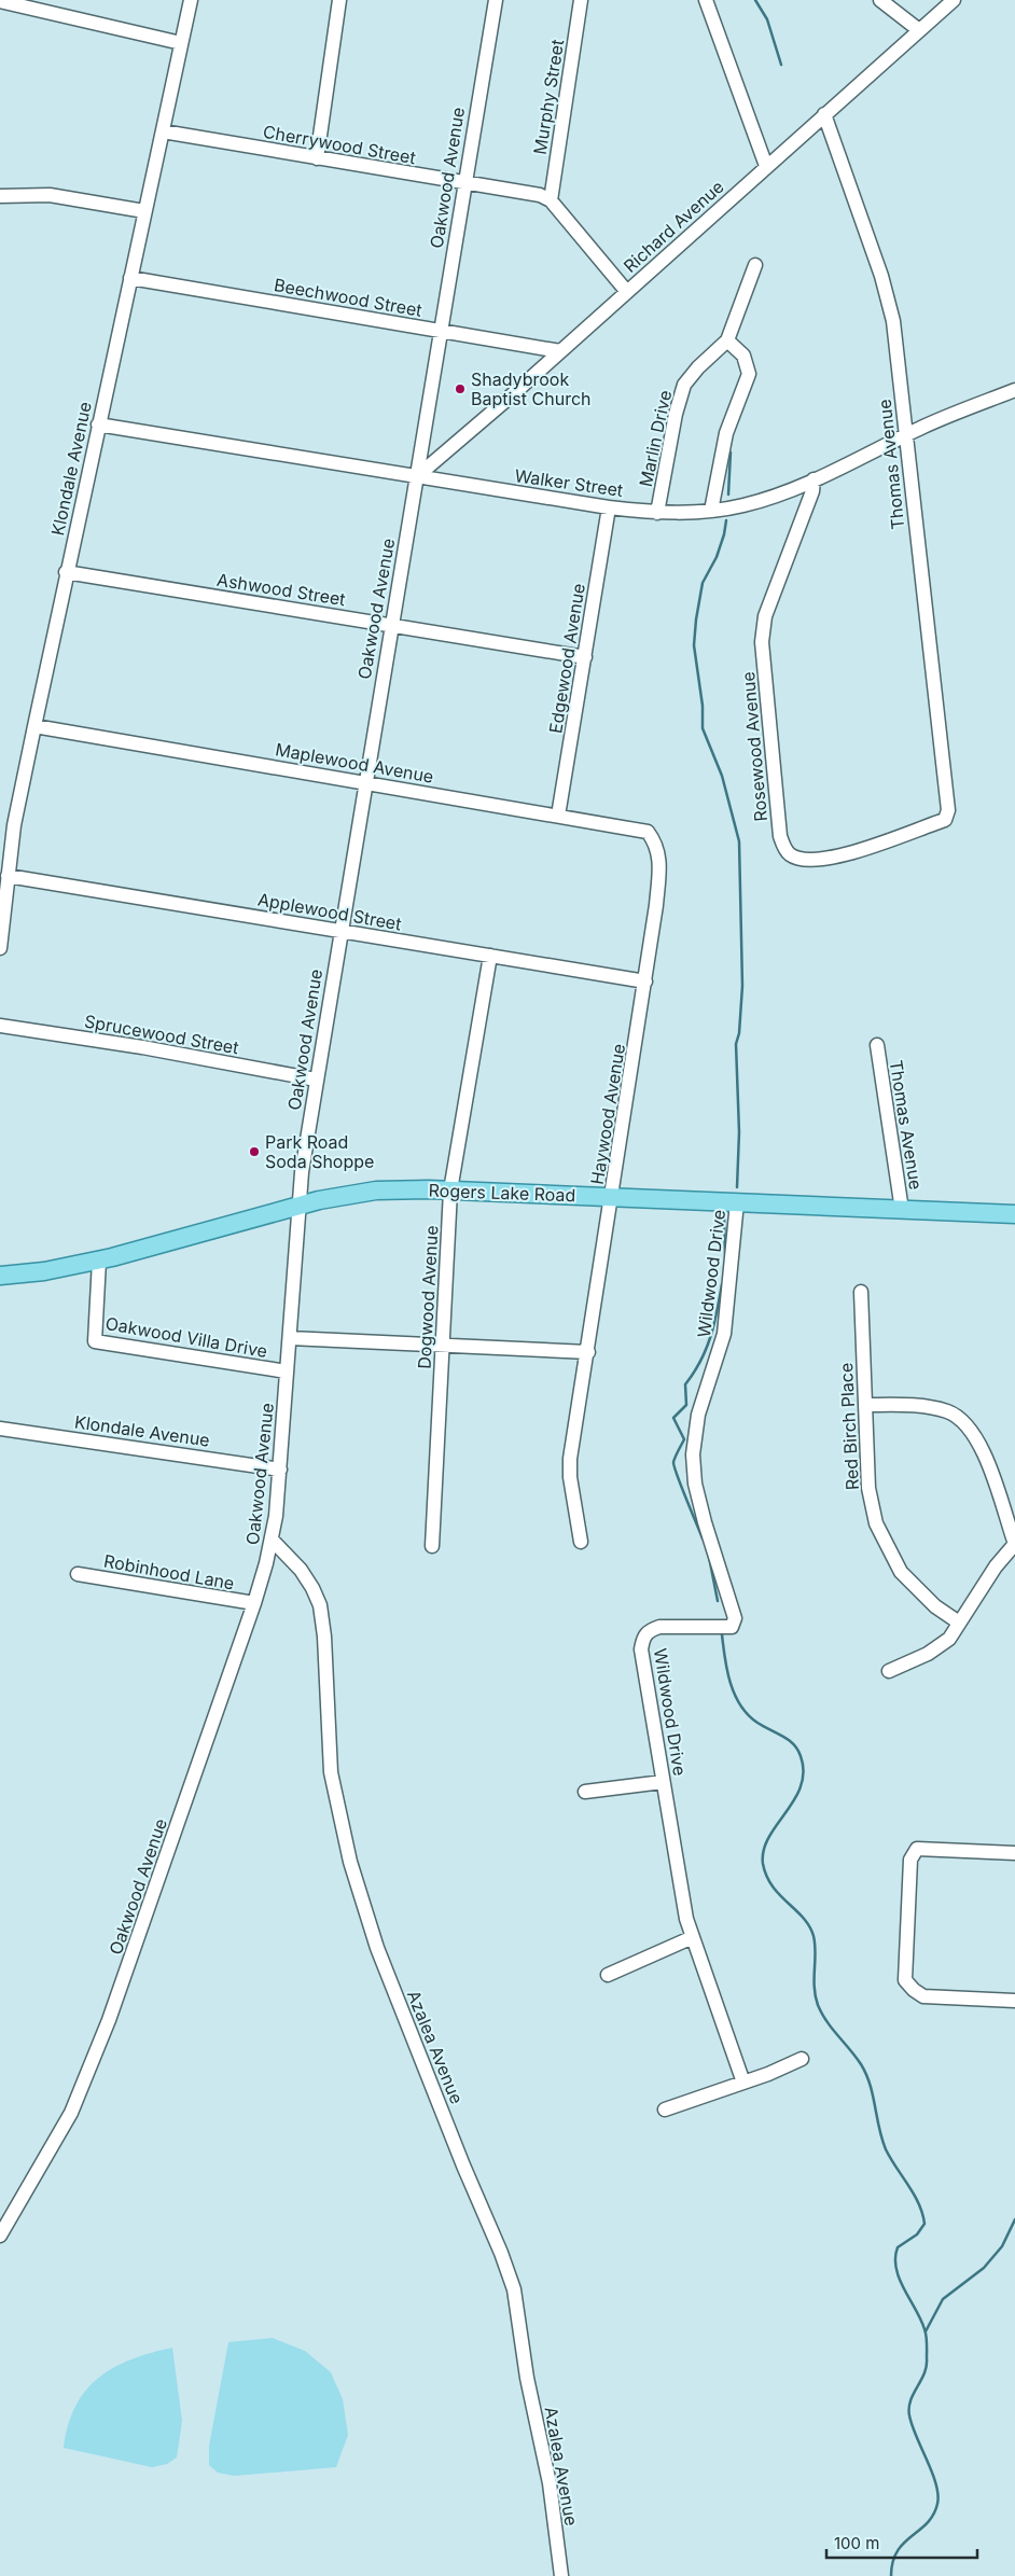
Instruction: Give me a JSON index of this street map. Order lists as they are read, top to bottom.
{
  "streets": {
    "main road": ["Rogers Lake Road"],
    "street": [
      "Murphy Street",
      "Cherrywood Street",
      "Oakwood Avenue",
      "Richard Avenue",
      "Beechwood Street",
      "Marlin Drive",
      "Thomas Avenue",
      "Klondale Avenue",
      "Walker Street",
      "Ashwood Street",
      "Edgewood Avenue",
      "Rosewood Avenue",
      "Maplewood Avenue",
      "Applewood Street",
      "Sprucewood Street",
      "Haywood Avenue",
      "Wildwood Drive",
      "Dogwood Avenue",
      "Oakwood Villa Drive",
      "Red Birch Place",
      "Robinhood Lane",
      "Azalea Avenue"
    ]
  },
  "crossings": [
    ["Murphy Street", "Cherrywood Street"],
    ["Cherrywood Street", "Oakwood Avenue"],
    ["Cherrywood Street", "Klondale Avenue"],
    ["Oakwood Avenue", "Richard Avenue"],
    ["Oakwood Avenue", "Beechwood Street"],
    ["Oakwood Avenue", "Klondale Avenue"],
    ["Oakwood Avenue", "Walker Street"],
    ["Oakwood Avenue", "Ashwood Street"],
    ["Oakwood Avenue", "Maplewood Avenue"],
    ["Oakwood Avenue", "Applewood Street"],
    ["Oakwood Avenue", "Sprucewood Street"],
    ["Oakwood Avenue", "Rogers Lake Road"],
    ["Oakwood Avenue", "Oakwood Villa Drive"],
    ["Oakwood Avenue", "Robinhood Lane"],
    ["Oakwood Avenue", "Azalea Avenue"],
    ["Richard Avenue", "Beechwood Street"],
    ["Richard Avenue", "Thomas Avenue"],
    ["Richard Avenue", "Walker Street"],
    ["Beechwood Street", "Klondale Avenue"],
    ["Marlin Drive", "Walker Street"],
    ["Thomas Avenue", "Walker Street"],
    ["Thomas Avenue", "Rosewood Avenue"],
    ["Thomas Avenue", "Rogers Lake Road"],
    ["Klondale Avenue", "Walker Street"],
    ["Klondale Avenue", "Ashwood Street"],
    ["Klondale Avenue", "Maplewood Avenue"],
    ["Klondale Avenue", "Applewood Street"],
    ["Walker Street", "Edgewood Avenue"],
    ["Walker Street", "Rosewood Avenue"],
    ["Ashwood Street", "Edgewood Avenue"],
    ["Edgewood Avenue", "Maplewood Avenue"],
    ["Maplewood Avenue", "Haywood Avenue"],
    ["Applewood Street", "Haywood Avenue"],
    ["Applewood Street", "Dogwood Avenue"],
    ["Haywood Avenue", "Rogers Lake Road"],
    ["Rogers Lake Road", "Wildwood Drive"],
    ["Rogers Lake Road", "Dogwood Avenue"],
    ["Rogers Lake Road", "Oakwood Villa Drive"]
  ],
  "places": ["Shadybrook Baptist Church", "Park Road Soda Shoppe"],
  "scale_bar": "100 m"
}
